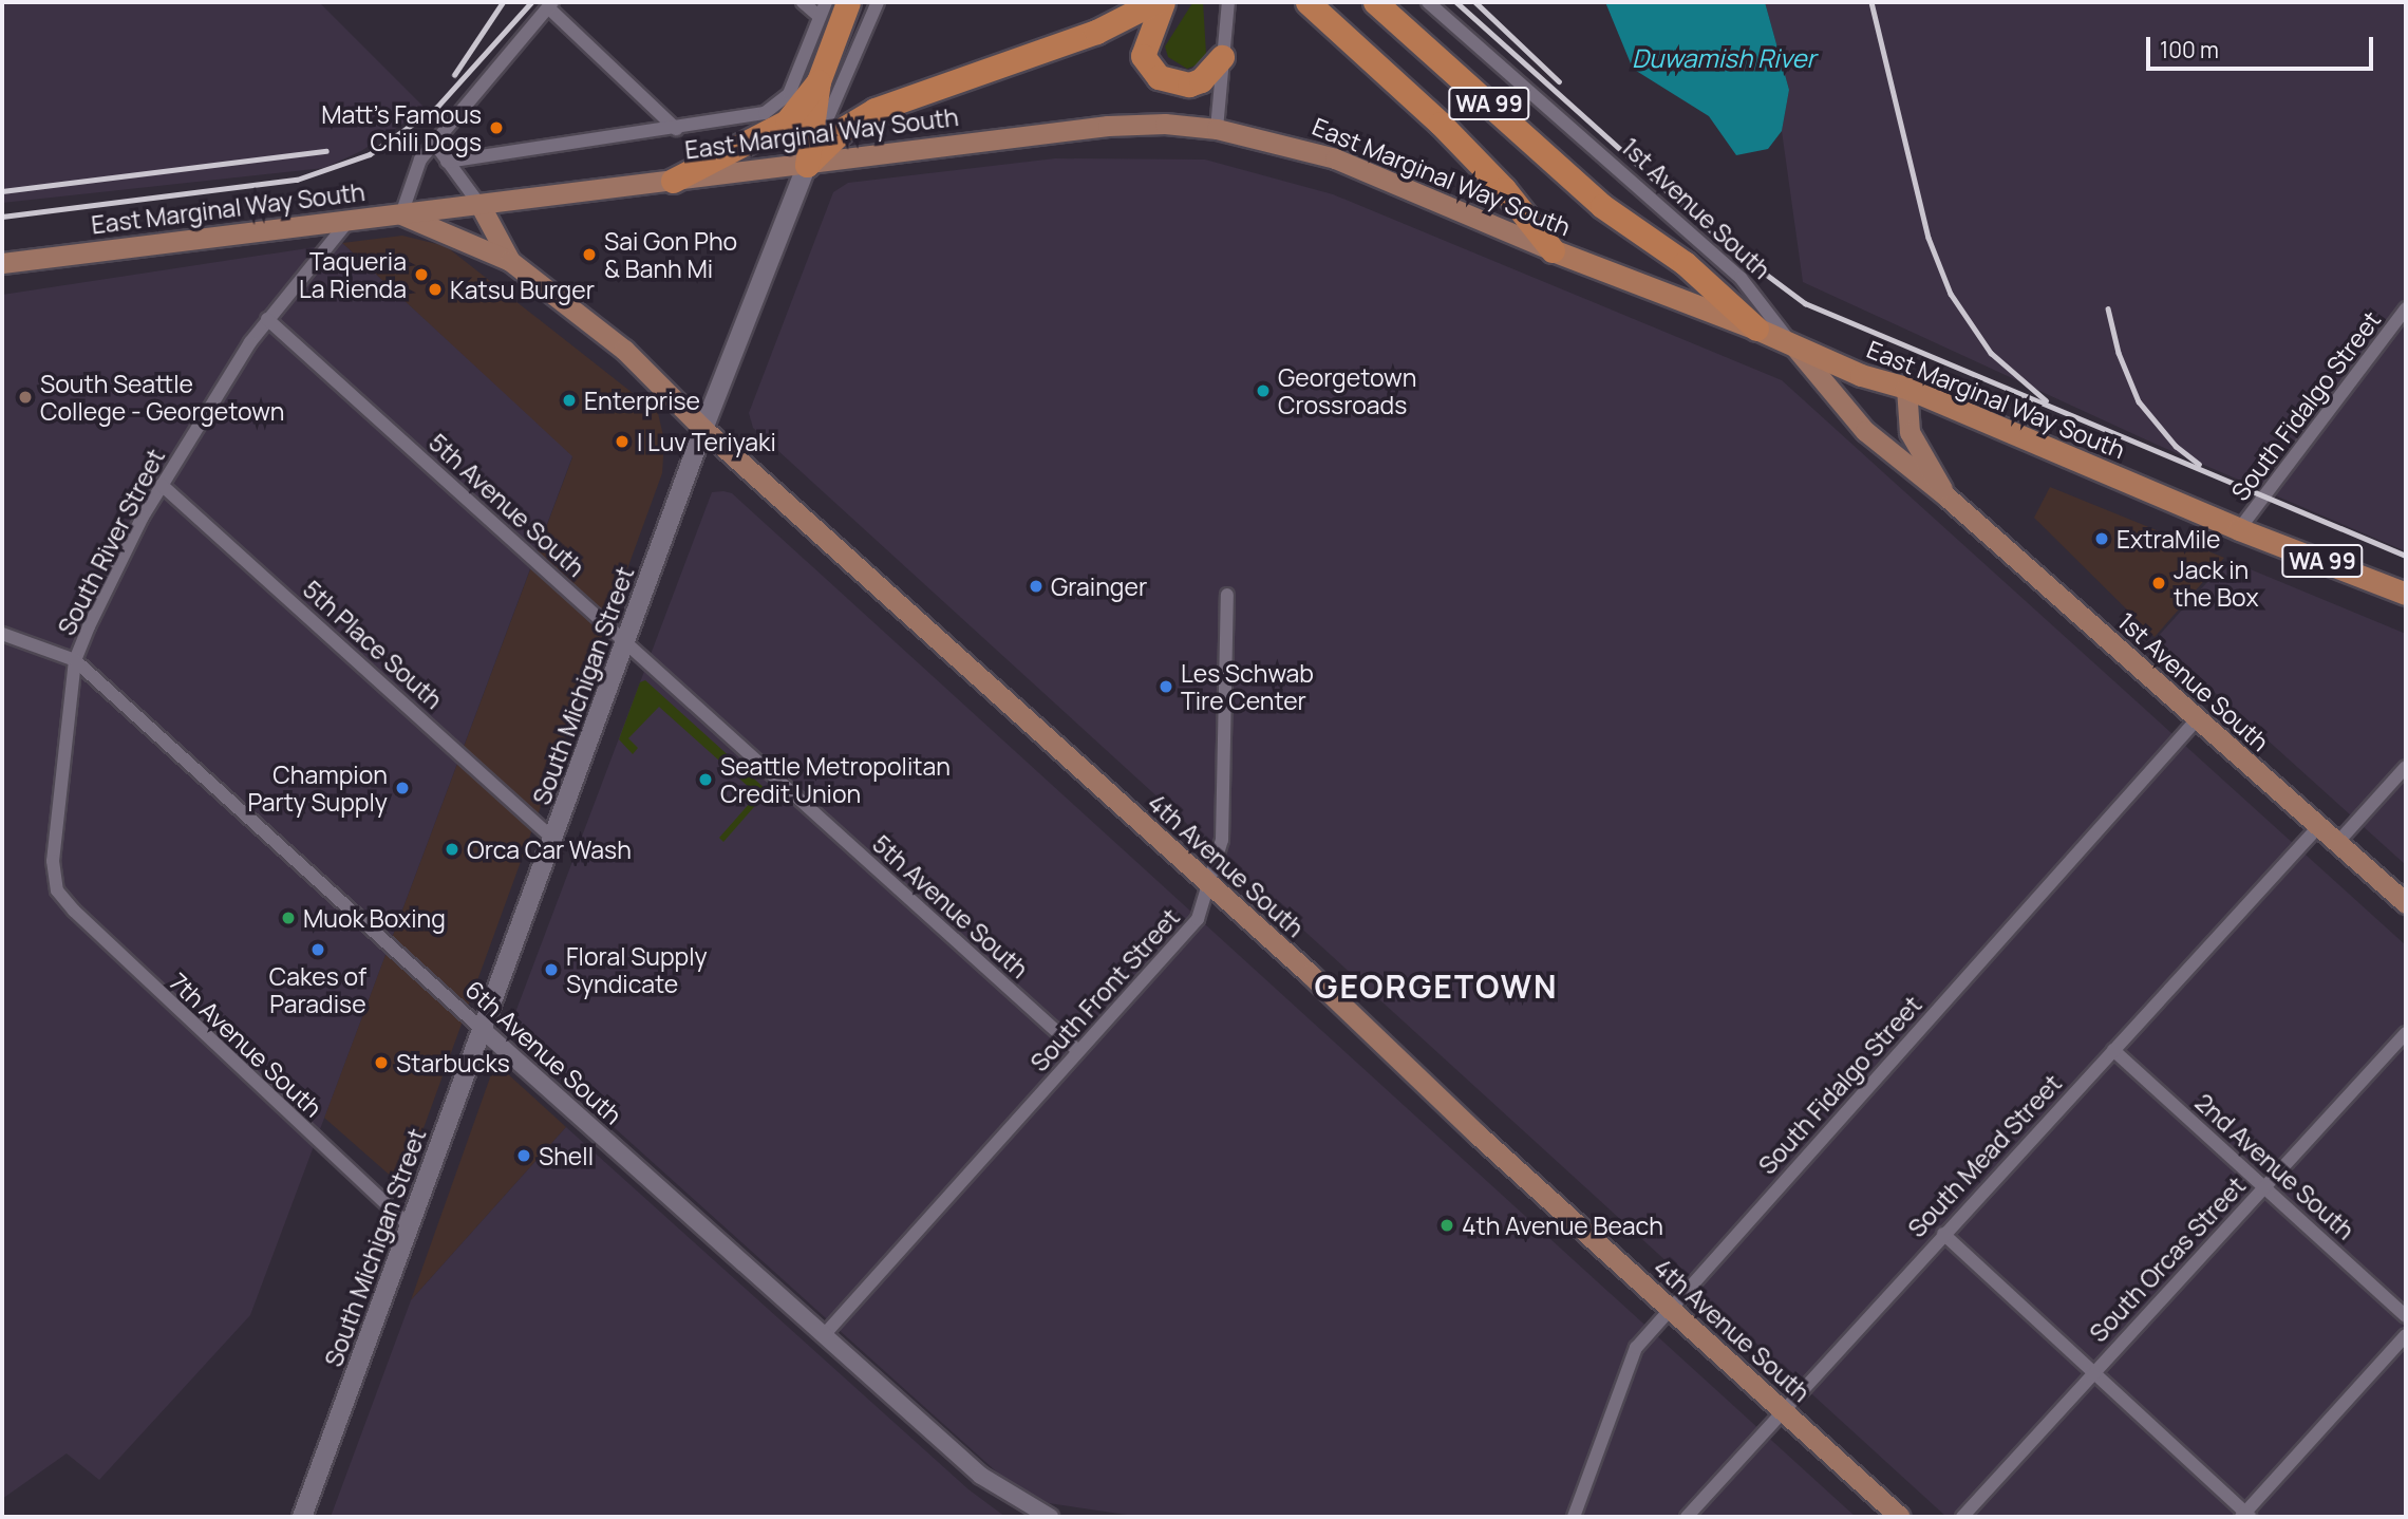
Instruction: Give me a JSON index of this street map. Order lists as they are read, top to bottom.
{
  "streets": {
    "highway": ["WA 99", "East Marginal Way South"],
    "main road": ["1st Avenue South", "South Michigan Street", "4th Avenue South"],
    "street": [
      "South Fidalgo Street",
      "5th Avenue South",
      "South River Street",
      "5th Place South",
      "South Front Street",
      "7th Avenue South",
      "6th Avenue South",
      "South Mead Street",
      "2nd Avenue South",
      "South Orcas Street"
    ]
  },
  "crossings": [
    ["WA 99", "East Marginal Way South"],
    ["East Marginal Way South", "1st Avenue South"],
    ["East Marginal Way South", "South Fidalgo Street"],
    ["East Marginal Way South", "South River Street"],
    ["East Marginal Way South", "South Michigan Street"],
    ["East Marginal Way South", "4th Avenue South"],
    ["1st Avenue South", "South Fidalgo Street"],
    ["1st Avenue South", "South Mead Street"],
    ["South Fidalgo Street", "4th Avenue South"],
    ["5th Avenue South", "South River Street"],
    ["5th Avenue South", "South Michigan Street"],
    ["5th Avenue South", "South Front Street"],
    ["South River Street", "5th Place South"],
    ["South River Street", "7th Avenue South"],
    ["South River Street", "6th Avenue South"],
    ["5th Place South", "South Michigan Street"],
    ["South Michigan Street", "4th Avenue South"],
    ["South Michigan Street", "7th Avenue South"],
    ["South Michigan Street", "6th Avenue South"],
    ["4th Avenue South", "South Front Street"],
    ["4th Avenue South", "South Mead Street"],
    ["South Front Street", "6th Avenue South"],
    ["South Mead Street", "2nd Avenue South"],
    ["2nd Avenue South", "South Orcas Street"]
  ],
  "districts": ["GEORGETOWN"],
  "water": ["Duwamish River"],
  "places": [
    "Matt's Famous Chili Dogs",
    "Sai Gon Pho & Banh Mi",
    "Taqueria La Rienda",
    "Katsu Burger",
    "Georgetown Crossroads",
    "South Seattle College - Georgetown",
    "Enterprise",
    "I Luv Teriyaki",
    "ExtraMile",
    "Jack in the Box",
    "Grainger",
    "Les Schwab Tire Center",
    "Seattle Metropolitan Credit Union",
    "Champion Party Supply",
    "Orca Car Wash",
    "Muok Boxing",
    "Cakes of Paradise",
    "Floral Supply Syndicate",
    "Starbucks",
    "Shell",
    "4th Avenue Beach"
  ],
  "scale_bar": "100 m"
}
